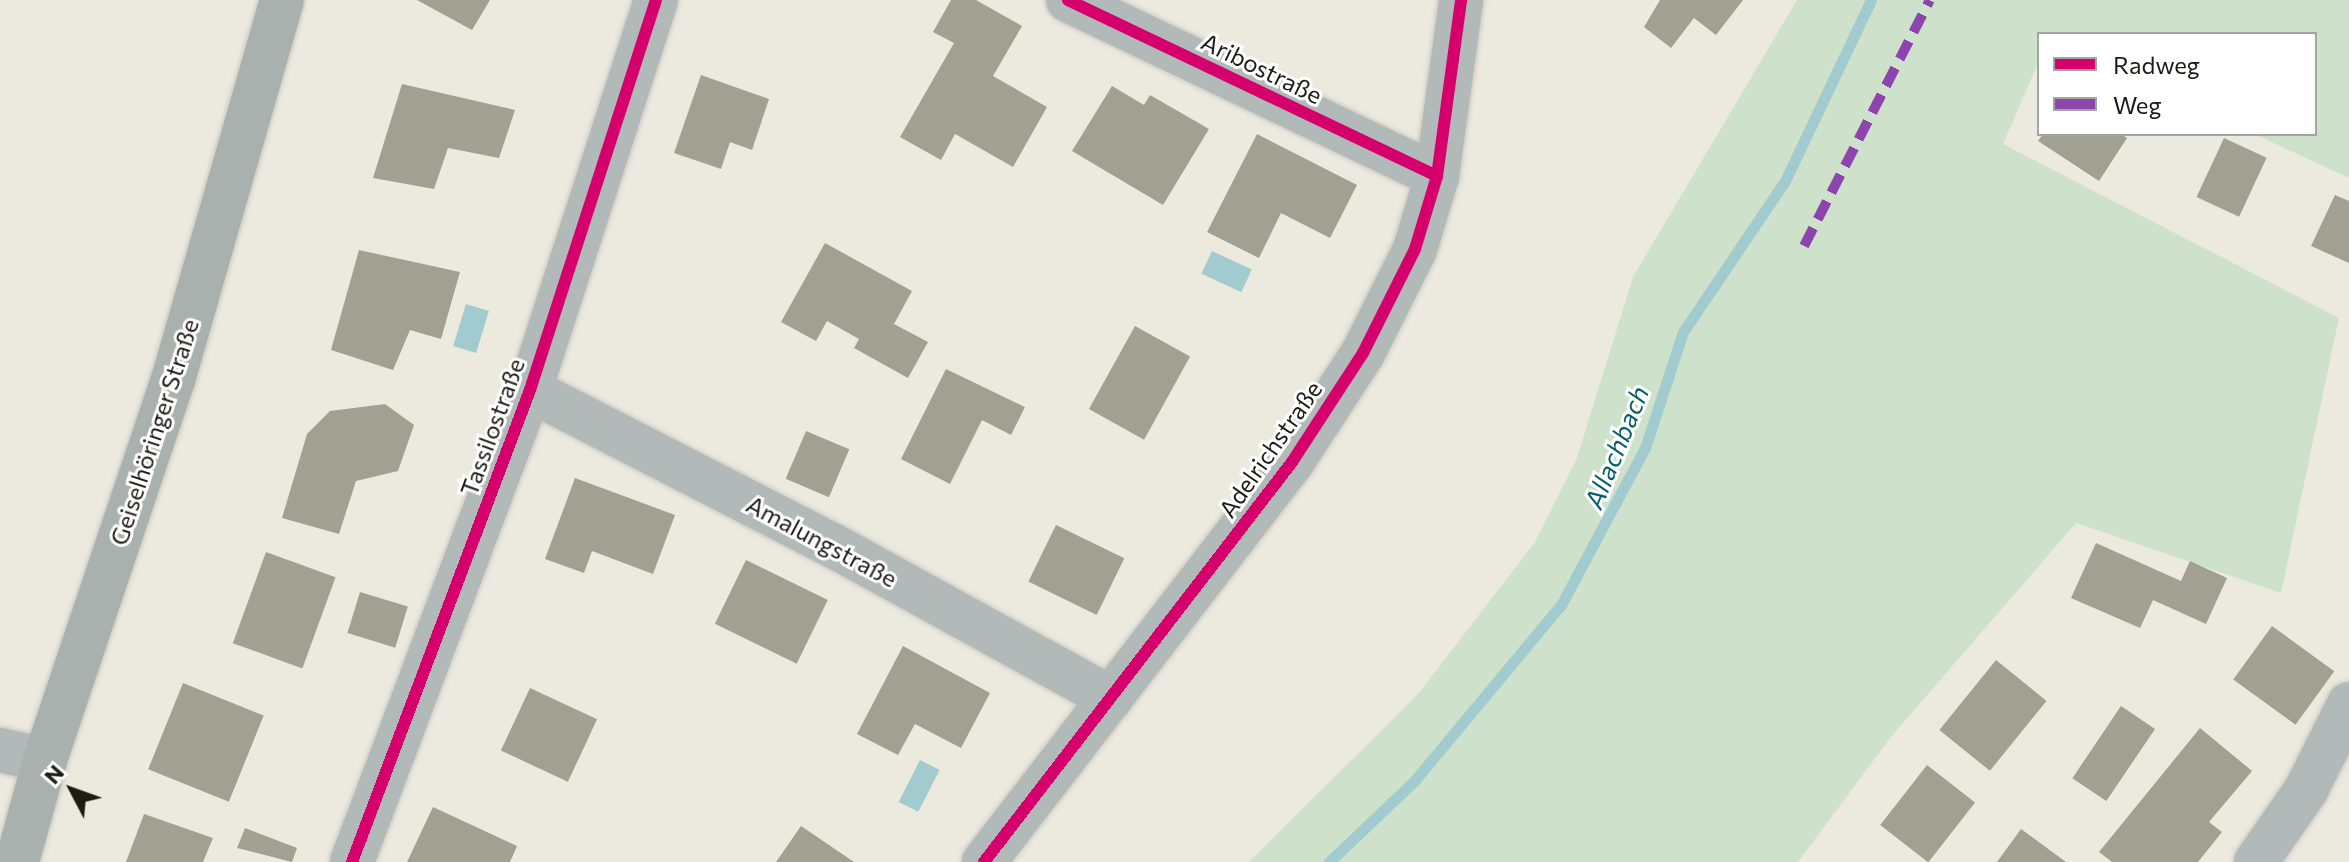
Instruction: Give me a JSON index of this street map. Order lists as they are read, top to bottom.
{
  "streets": {
    "main road": ["Geiselhöringer Straße"],
    "street": [
      "Aribostraße",
      "Tassilostraße",
      "Adelrichstraße",
      "Amalungstraße"
    ]
  },
  "crossings": [
    ["Aribostraße", "Adelrichstraße"],
    ["Tassilostraße", "Amalungstraße"],
    ["Adelrichstraße", "Amalungstraße"]
  ],
  "water": ["Allachbach"],
  "legend": ["Radweg", "Weg"],
  "north": "top left"
}
